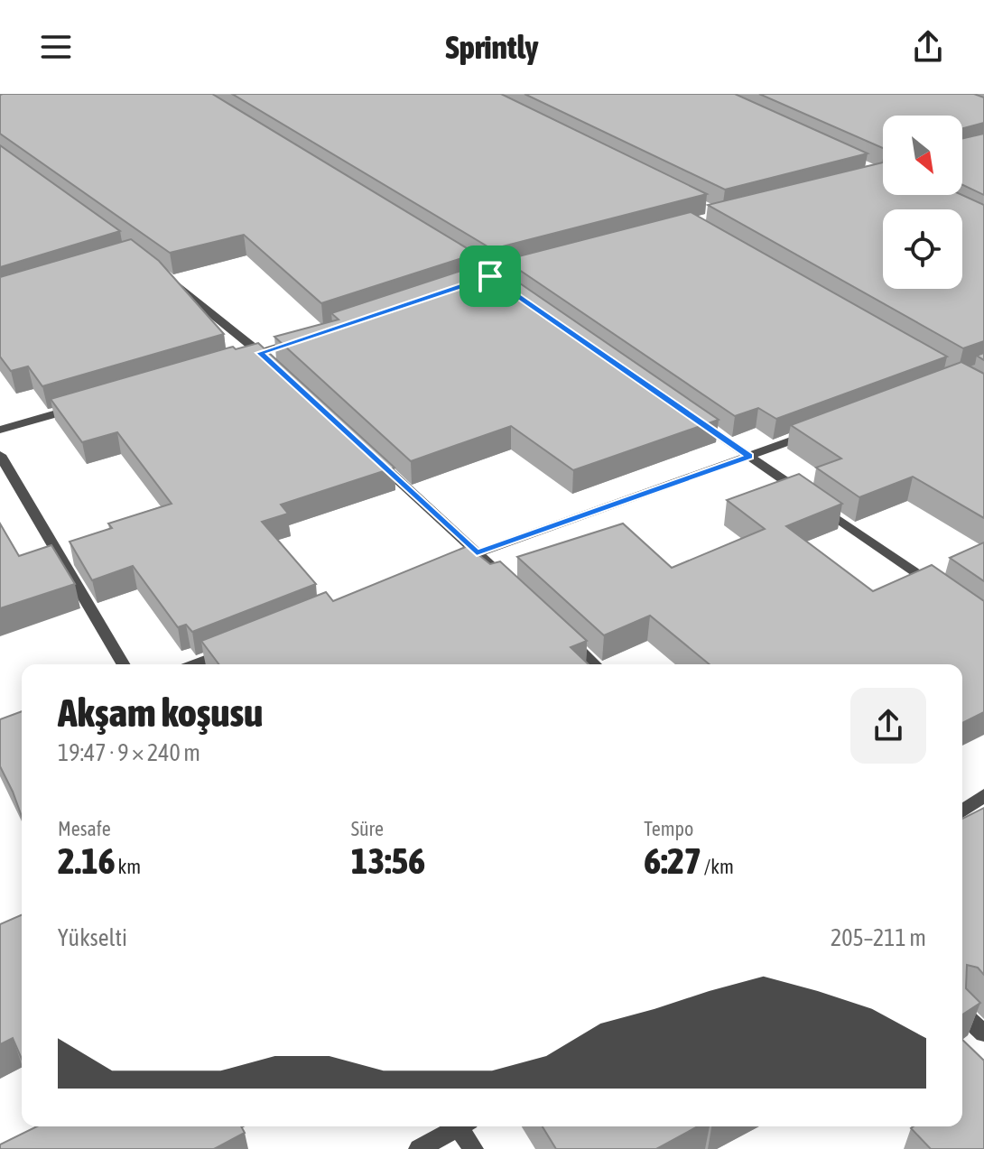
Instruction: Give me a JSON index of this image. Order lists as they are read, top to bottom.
{
  "north": "bottom right",
  "page": {
    "header": "Sprintly",
    "heading": ["Akşam koşusu", "19:47 · 9 × 240 m"],
    "stats": [
      ["Mesafe", "2.16 km"],
      ["Süre", "13:56"],
      ["Tempo", "6:27 /km"]
    ],
    "chart": ["Yükselti", "205–211 m"]
  }
}
